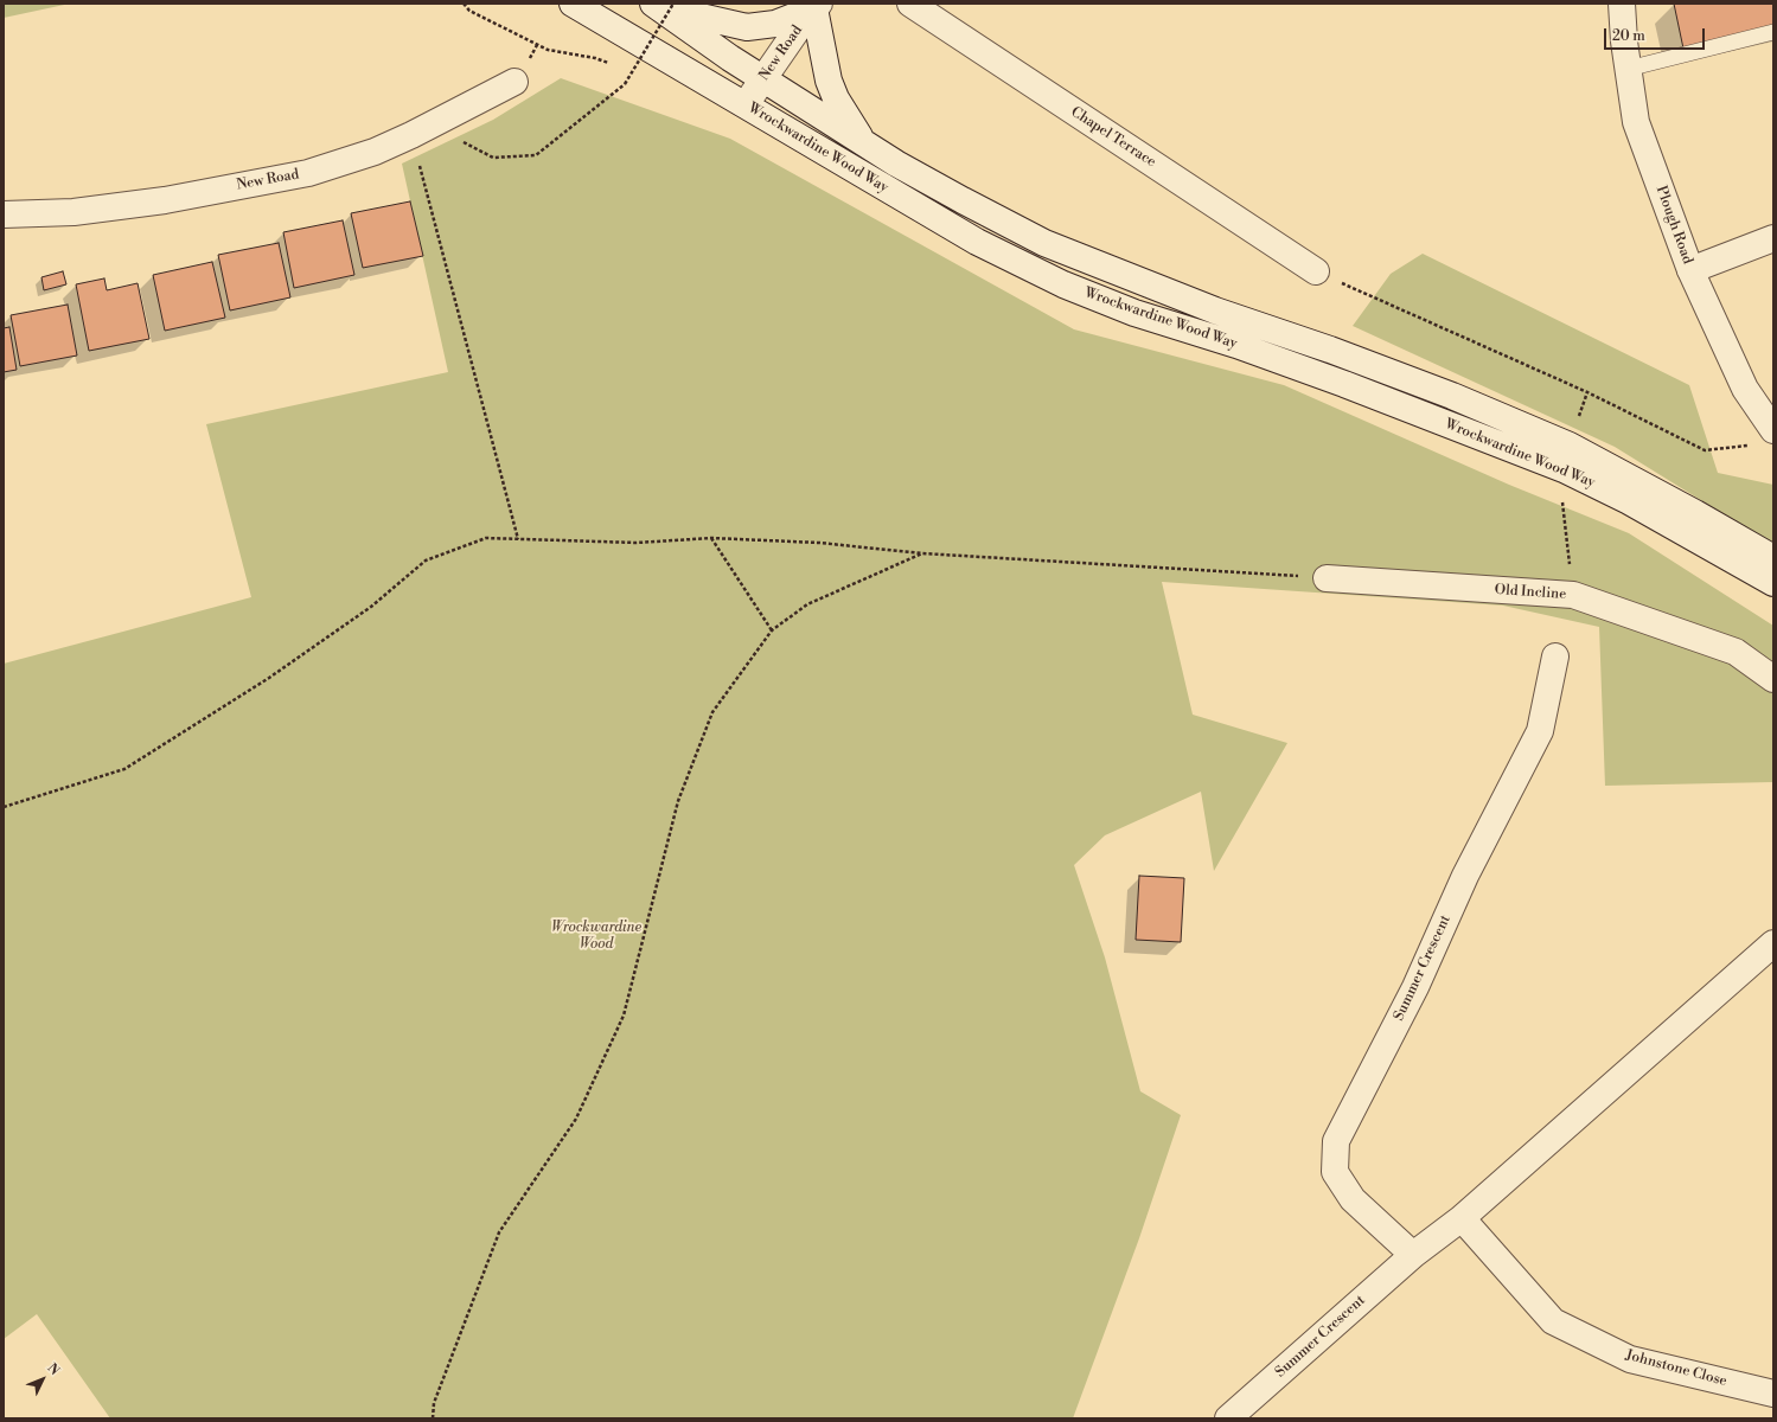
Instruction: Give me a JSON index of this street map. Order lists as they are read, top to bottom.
{
  "streets": {
    "street": [
      "New Road",
      "Chapel Terrace",
      "Wrockwardine Wood Way",
      "Plough Road",
      "Old Incline",
      "Summer Crescent",
      "Johnstone Close"
    ]
  },
  "crossings": [
    ["New Road", "Wrockwardine Wood Way"],
    ["Summer Crescent", "Johnstone Close"]
  ],
  "parks": ["Wrockwardine Wood"],
  "scale_bar": "20 m",
  "north": "top right"
}
